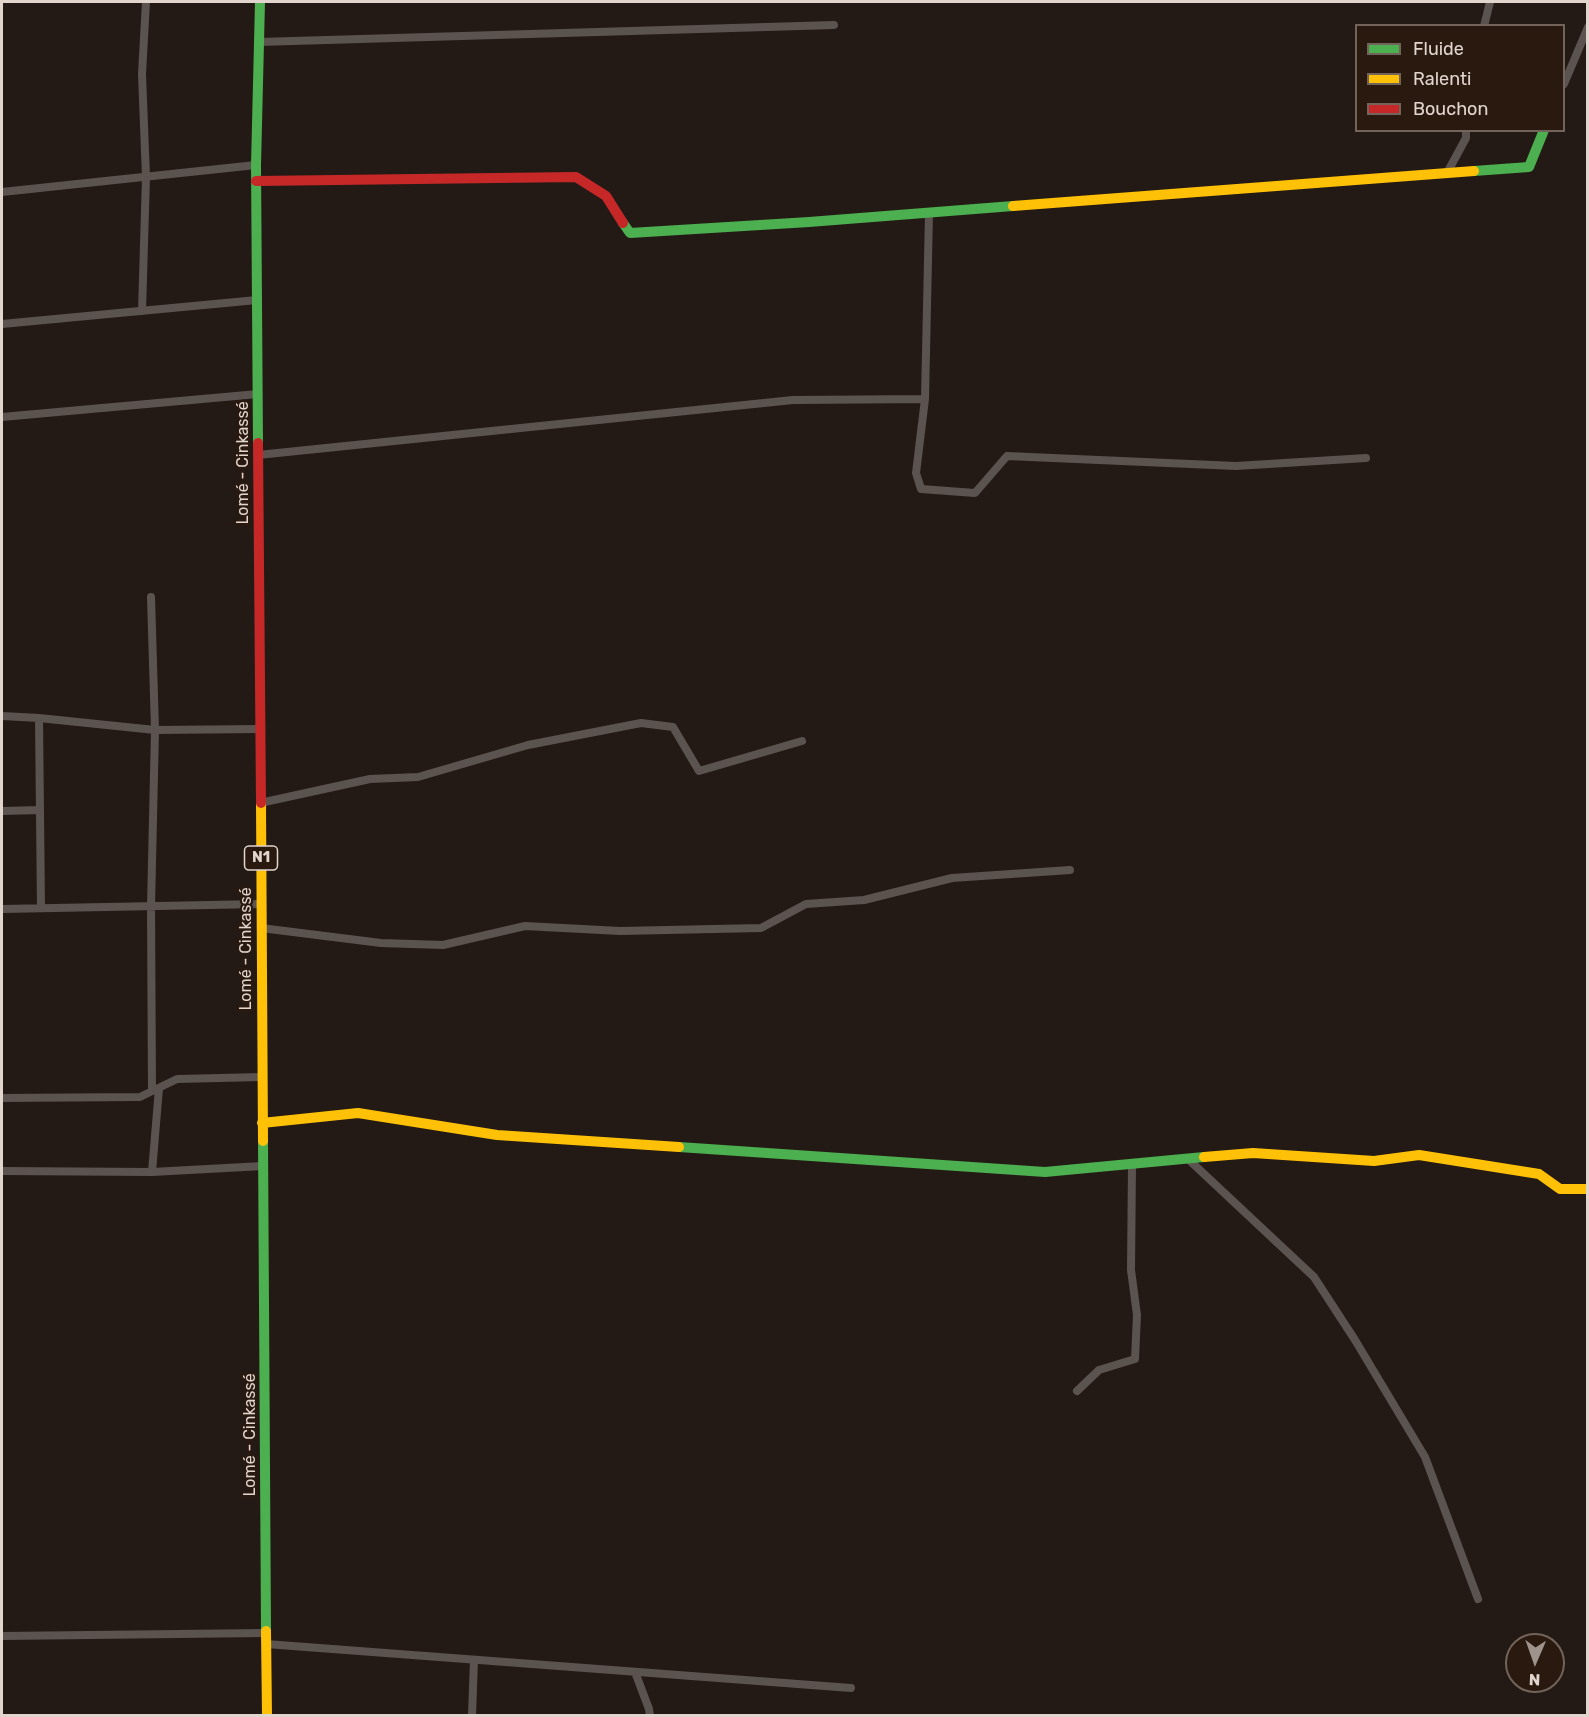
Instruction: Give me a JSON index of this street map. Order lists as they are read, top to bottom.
{
  "streets": {
    "main road": ["Lomé - Cinkassé", "N1"]
  },
  "legend": ["Fluide", "Ralenti", "Bouchon"],
  "north": "bottom"
}
